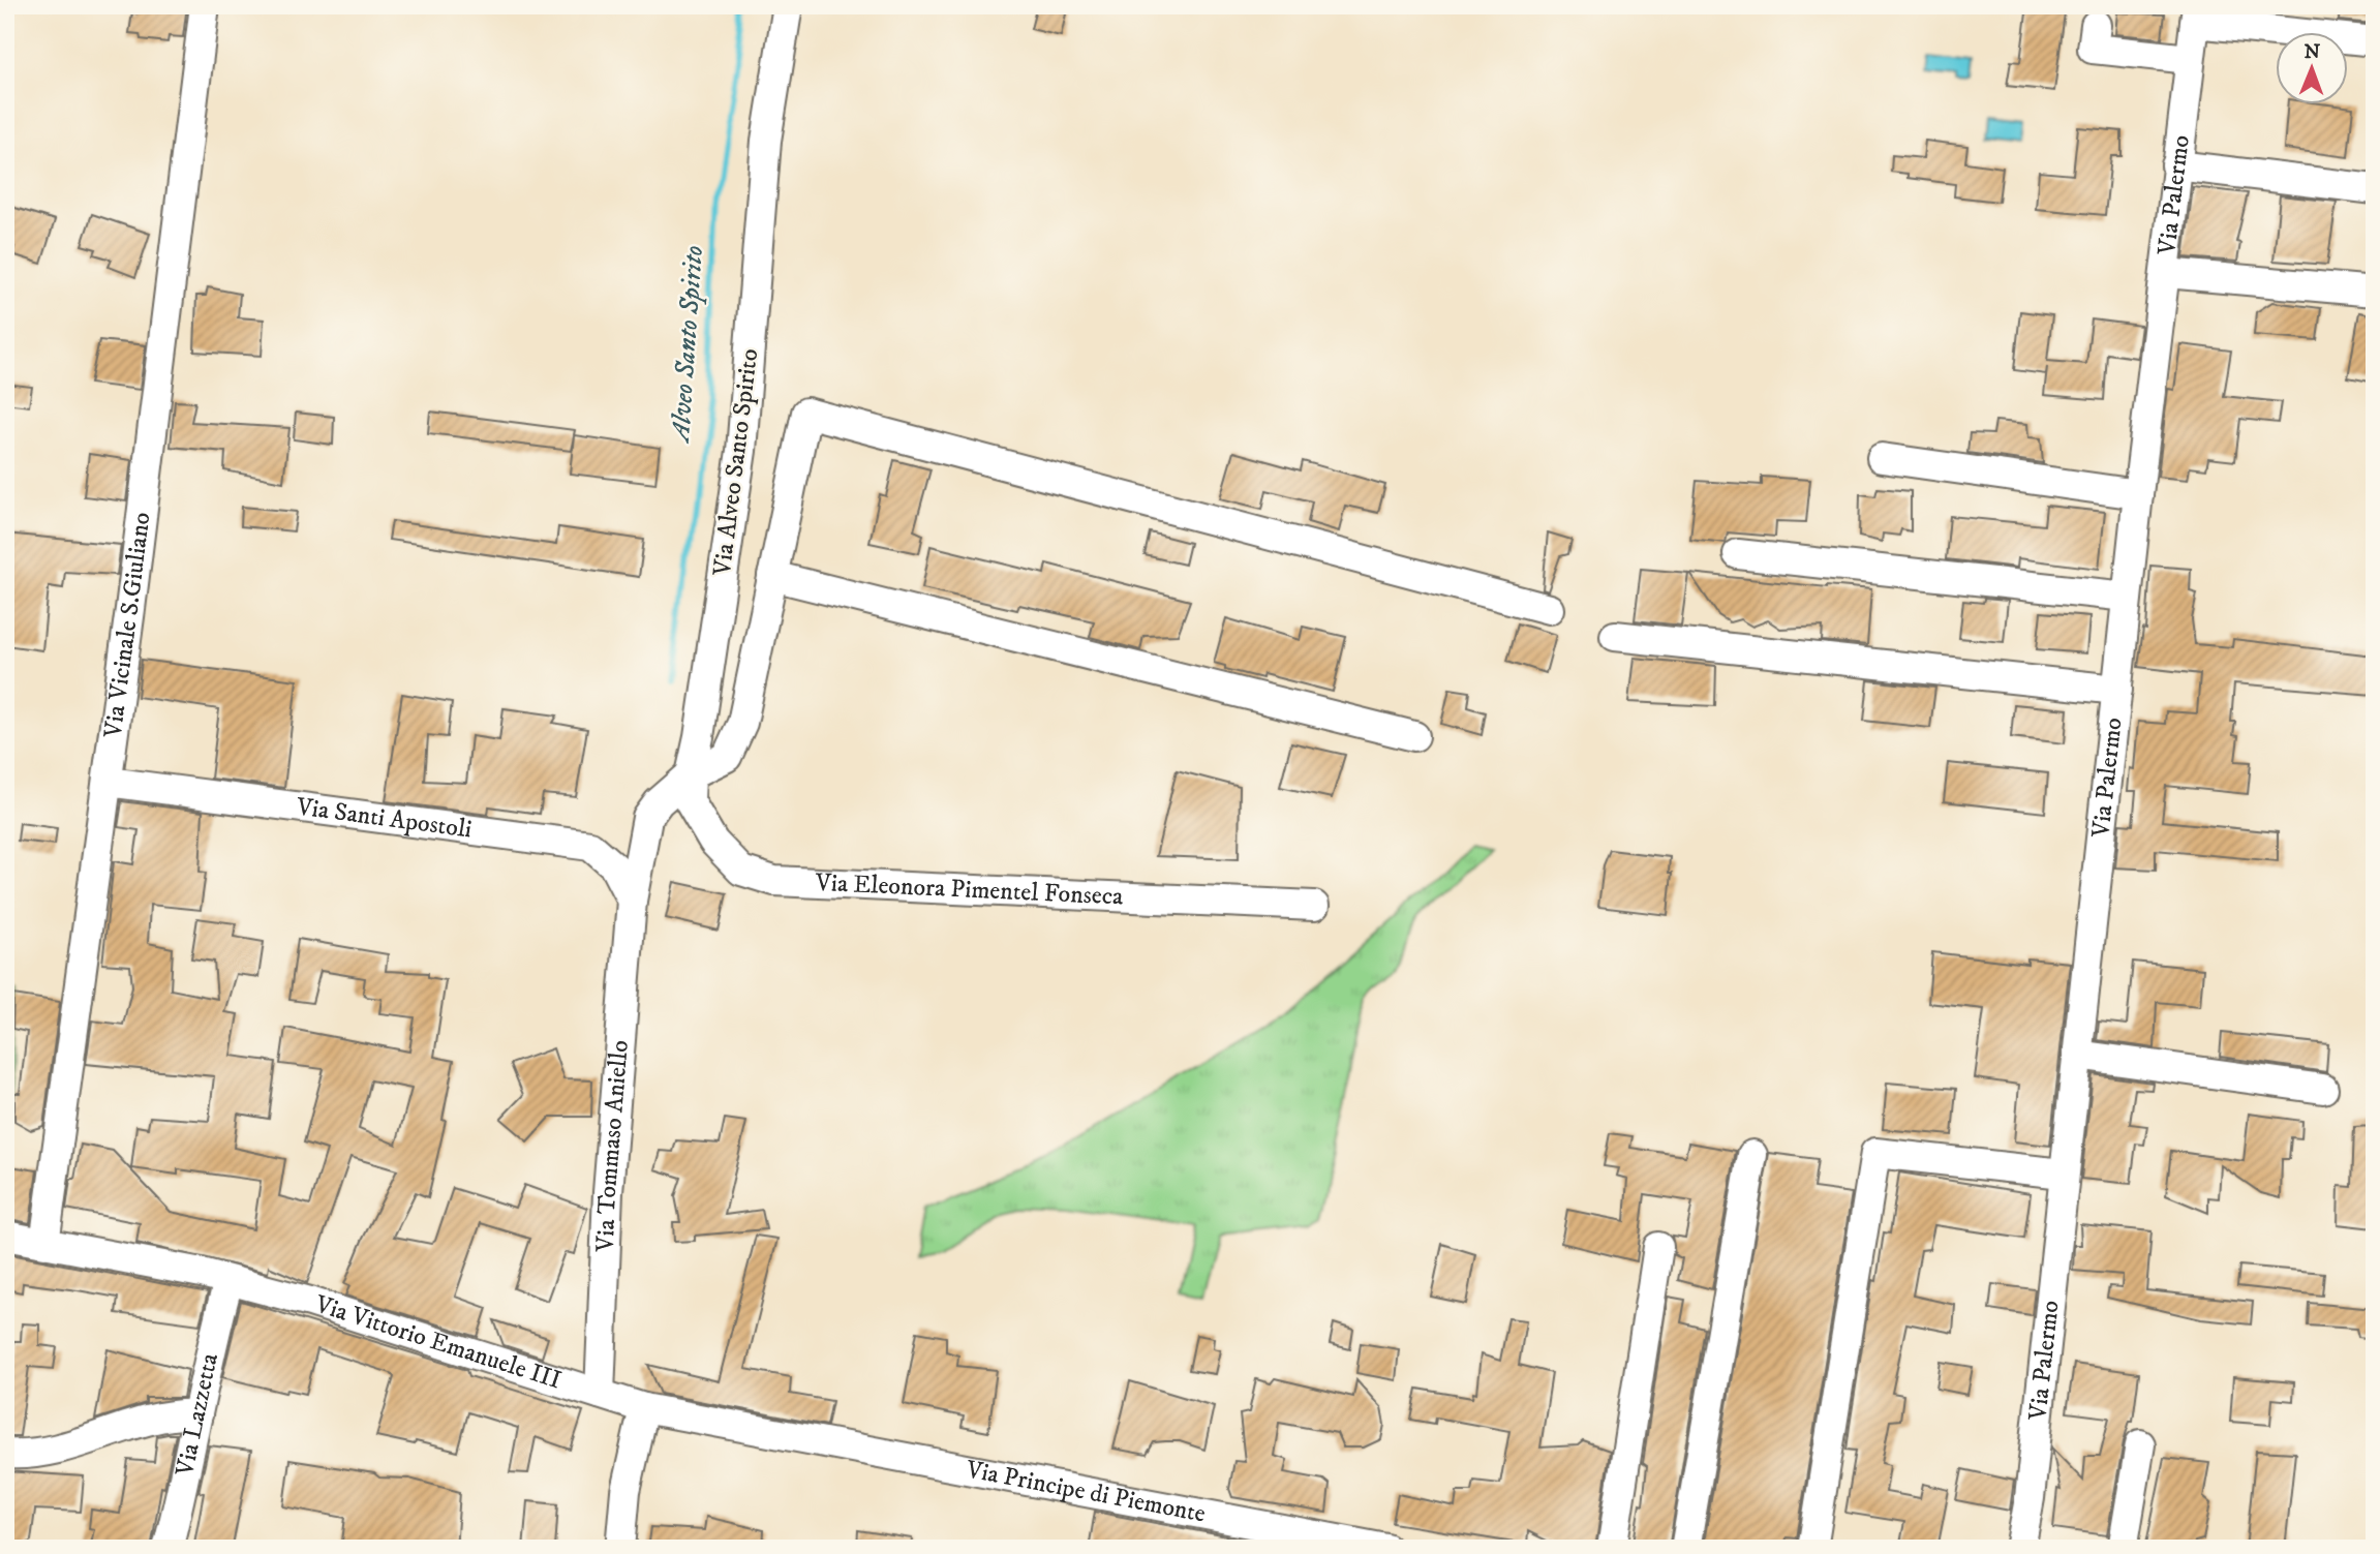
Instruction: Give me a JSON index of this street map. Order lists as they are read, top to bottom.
{
  "streets": {
    "street": [
      "Via Palermo",
      "Via Alveo Santo Spirito",
      "Via Vicinale S.Giuliano",
      "Via Santi Apostoli",
      "Via Eleonora Pimentel Fonseca",
      "Via Tommaso Aniello",
      "Via Vittorio Emanuele III",
      "Via Lazzetta",
      "Via Principe di Piemonte"
    ]
  },
  "crossings": [
    ["Via Alveo Santo Spirito", "Via Eleonora Pimentel Fonseca"],
    ["Via Vicinale S.Giuliano", "Via Santi Apostoli"],
    ["Via Vicinale S.Giuliano", "Via Vittorio Emanuele III"],
    ["Via Santi Apostoli", "Via Tommaso Aniello"],
    ["Via Tommaso Aniello", "Via Vittorio Emanuele III"],
    ["Via Vittorio Emanuele III", "Via Lazzetta"],
    ["Via Vittorio Emanuele III", "Via Principe di Piemonte"]
  ],
  "water": ["Alveo Santo Spirito"],
  "north": "top"
}
